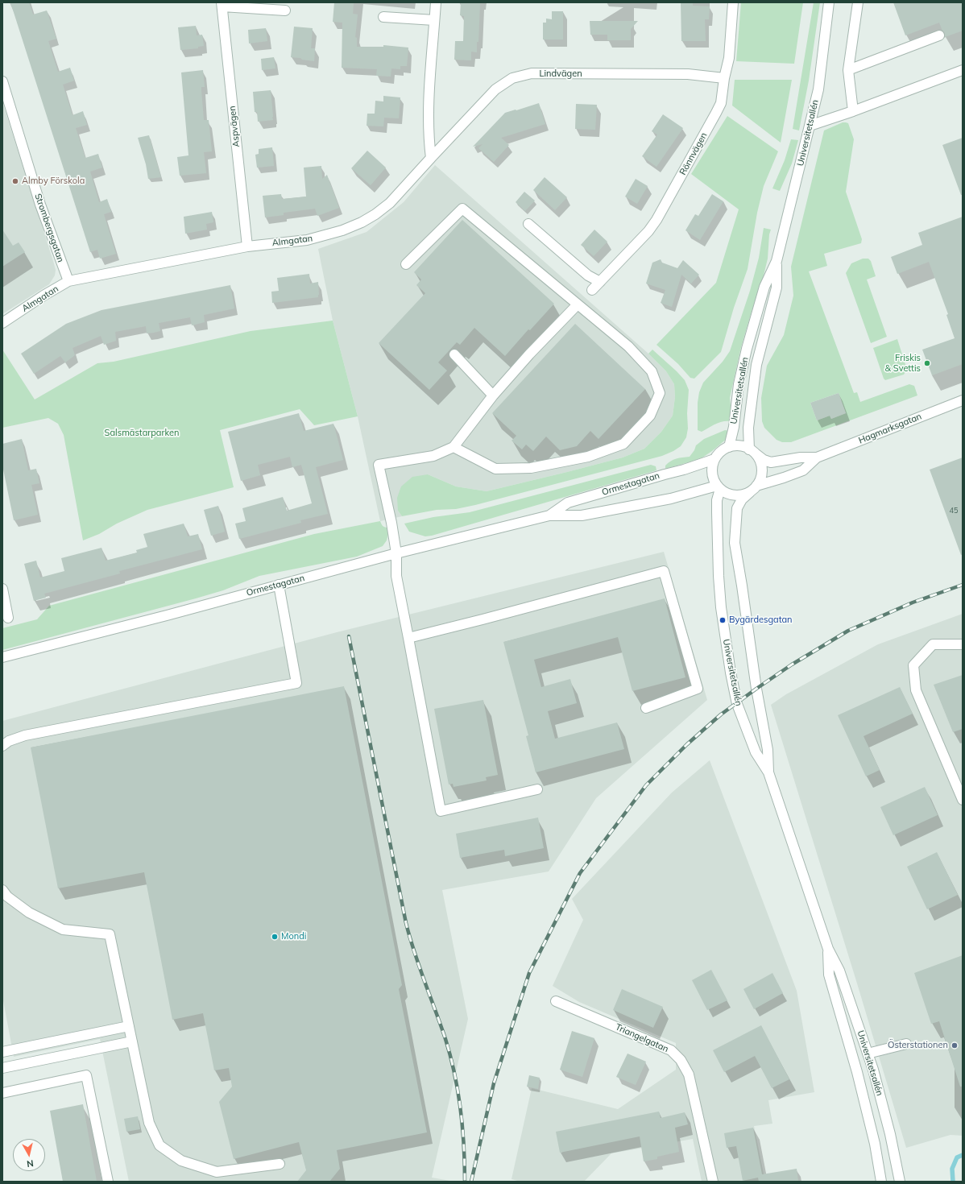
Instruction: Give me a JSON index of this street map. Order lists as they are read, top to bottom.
{
  "streets": {
    "street": [
      "Lindvägen",
      "Aspvägen",
      "Universitetsallén",
      "Rönnvägen",
      "Strombergsgatan",
      "Almgatan",
      "Hagmarksgatan",
      "Ormestagatan",
      "Triangelgatan"
    ]
  },
  "crossings": [
    ["Lindvägen", "Rönnvägen"],
    ["Lindvägen", "Almgatan"],
    ["Aspvägen", "Almgatan"],
    ["Universitetsallén", "Hagmarksgatan"],
    ["Universitetsallén", "Ormestagatan"],
    ["Strombergsgatan", "Almgatan"],
    ["Hagmarksgatan", "Ormestagatan"]
  ],
  "parks": ["Salsmästarparken"],
  "places": [
    "Almby Förskola",
    "Friskis & Svettis",
    "Bygärdesgatan",
    "Mondi",
    "Österstationen"
  ],
  "house_numbers": ["45"],
  "north": "bottom"
}
